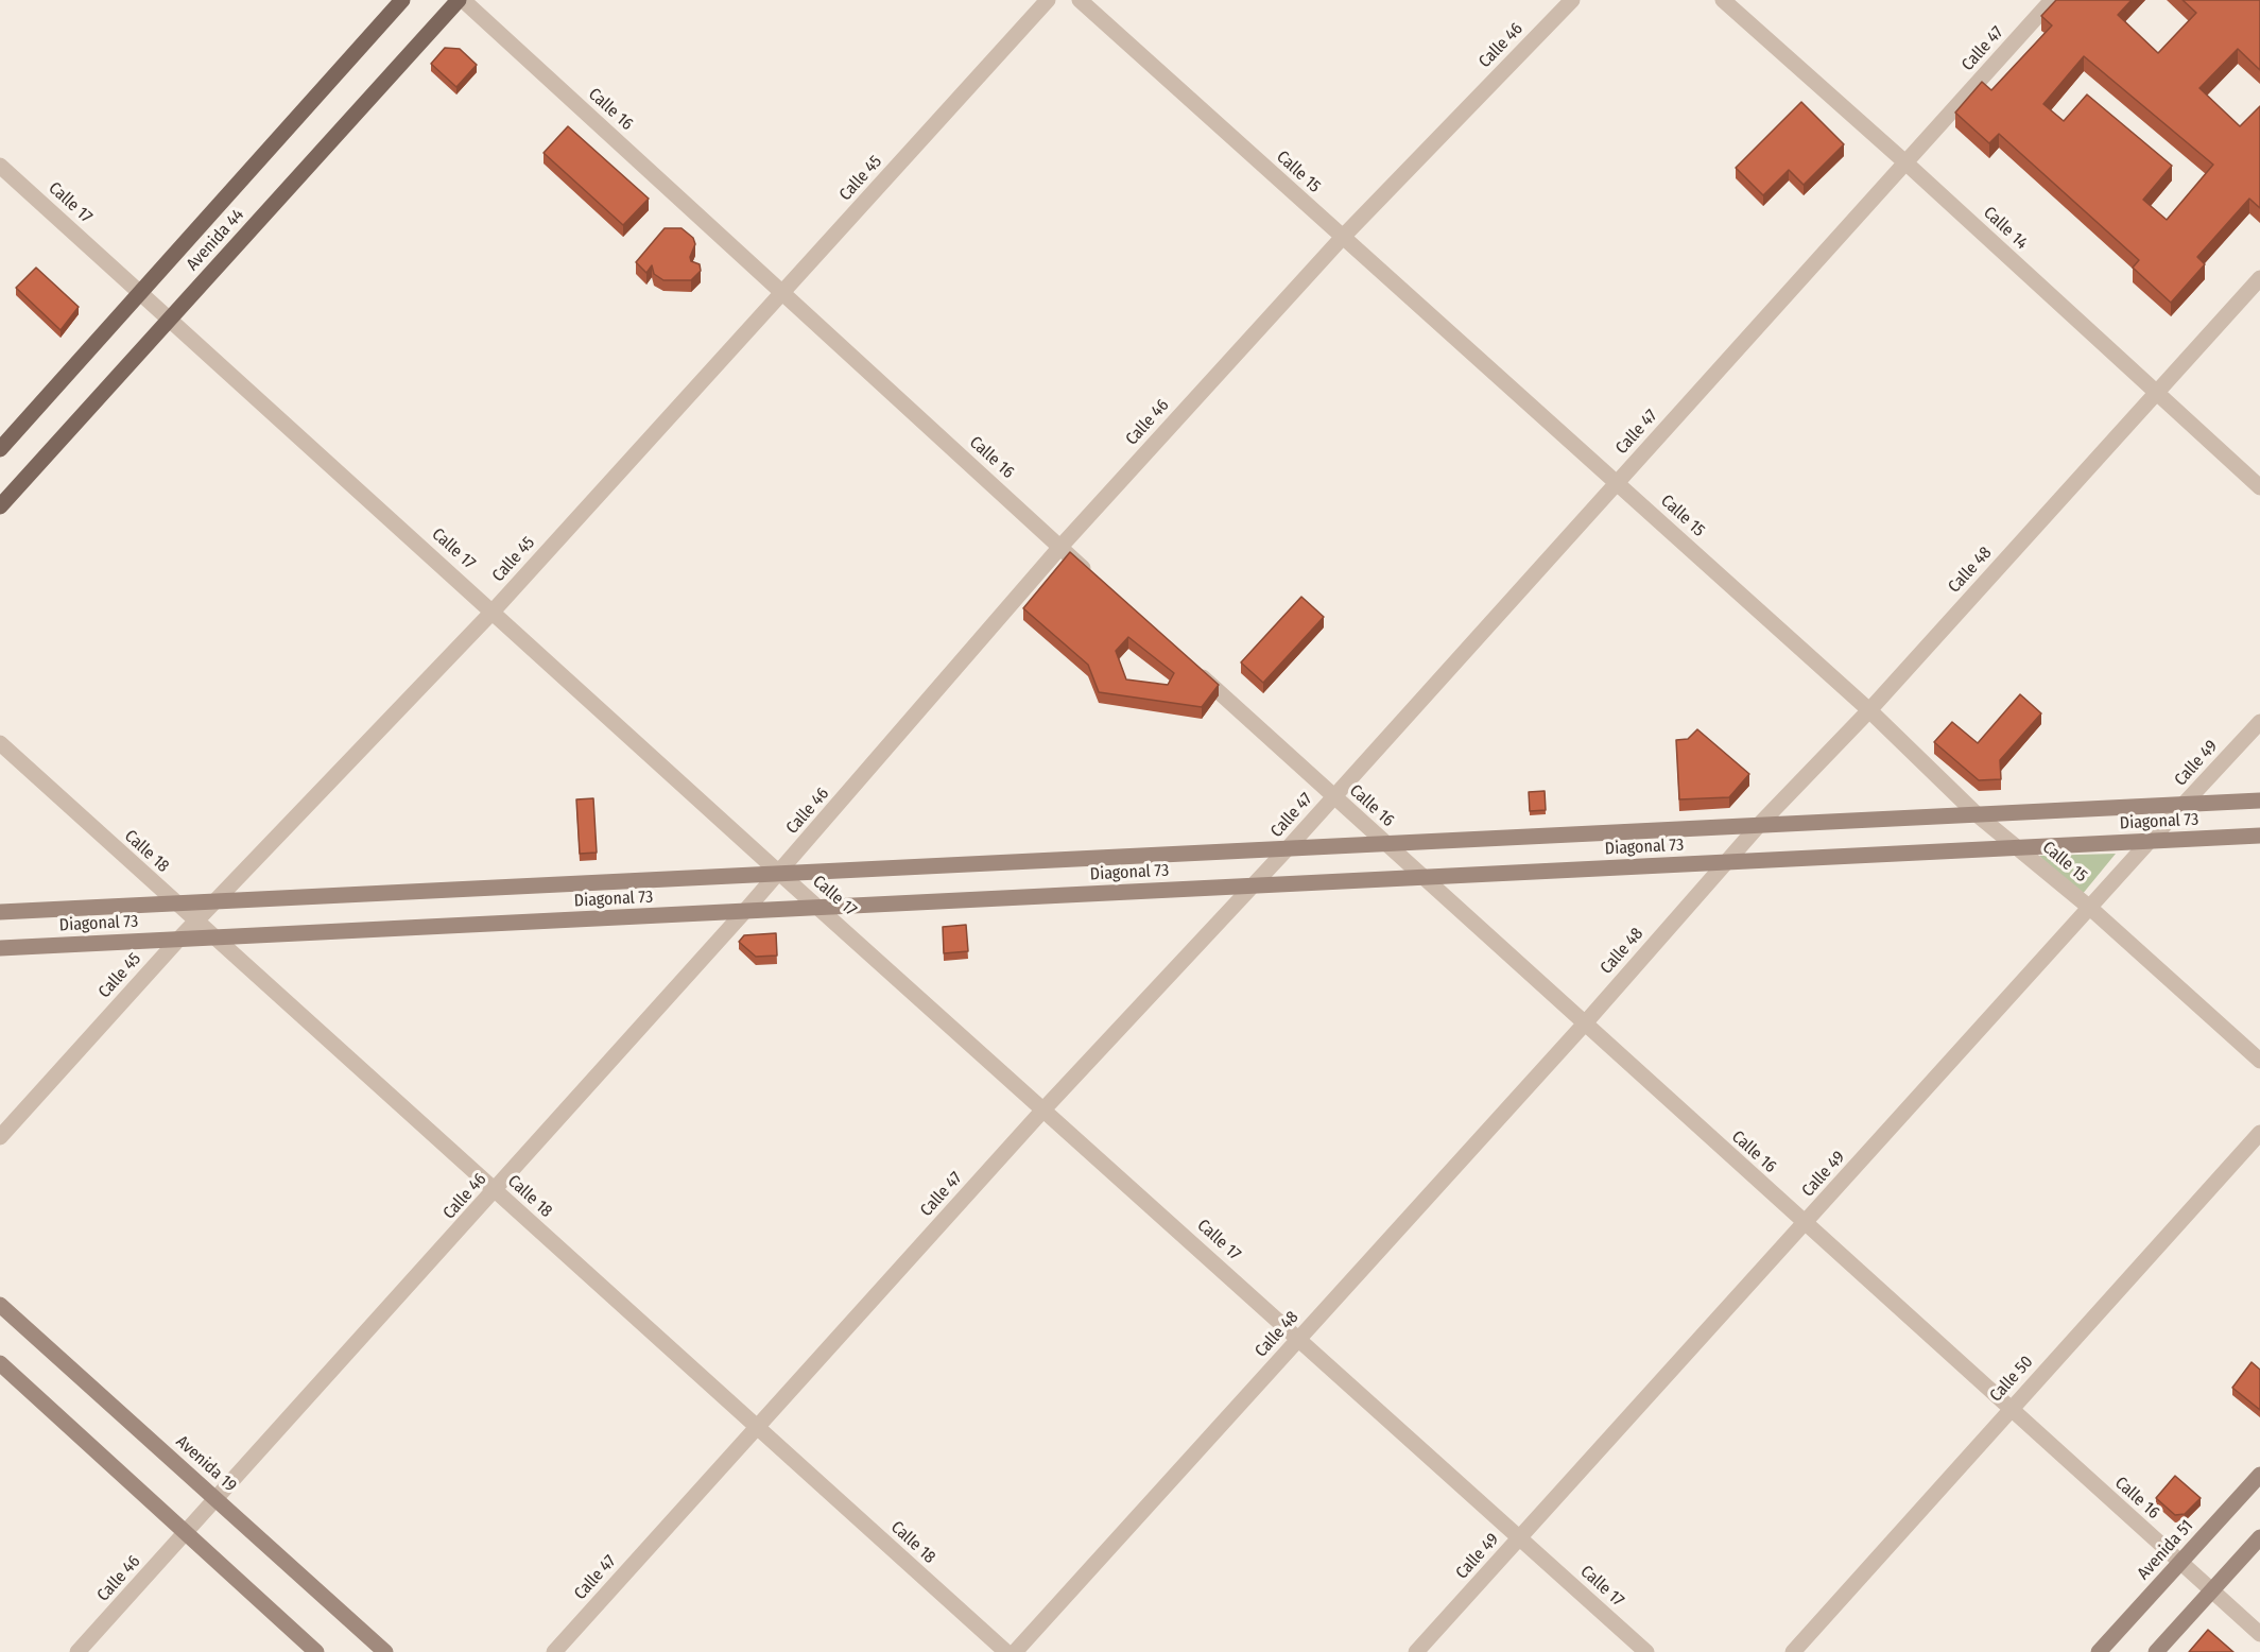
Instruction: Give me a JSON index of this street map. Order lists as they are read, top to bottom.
{
  "streets": {
    "main road": [
      "Avenida 44",
      "Diagonal 73",
      "Avenida 19",
      "Avenida 51"
    ],
    "street": [
      "Calle 46",
      "Calle 47",
      "Calle 16",
      "Calle 15",
      "Calle 45",
      "Calle 17",
      "Calle 14",
      "Calle 48",
      "Calle 49",
      "Calle 18",
      "Calle 50"
    ]
  },
  "crossings": [
    ["Calle 46", "Calle 16"],
    ["Calle 46", "Calle 15"],
    ["Calle 46", "Calle 17"],
    ["Calle 46", "Diagonal 73"],
    ["Calle 46", "Calle 18"],
    ["Calle 46", "Avenida 19"],
    ["Calle 47", "Calle 16"],
    ["Calle 47", "Calle 15"],
    ["Calle 47", "Calle 17"],
    ["Calle 47", "Calle 14"],
    ["Calle 47", "Diagonal 73"],
    ["Calle 47", "Calle 18"],
    ["Calle 16", "Calle 45"],
    ["Calle 16", "Avenida 44"],
    ["Calle 16", "Calle 48"],
    ["Calle 16", "Calle 49"],
    ["Calle 16", "Diagonal 73"],
    ["Calle 16", "Calle 50"],
    ["Calle 16", "Avenida 51"],
    ["Calle 15", "Calle 48"],
    ["Calle 15", "Calle 49"],
    ["Calle 15", "Diagonal 73"],
    ["Calle 45", "Calle 17"],
    ["Calle 45", "Diagonal 73"],
    ["Calle 45", "Calle 18"],
    ["Calle 17", "Avenida 44"],
    ["Calle 17", "Calle 48"],
    ["Calle 17", "Calle 49"],
    ["Calle 17", "Diagonal 73"],
    ["Calle 14", "Calle 48"],
    ["Calle 48", "Diagonal 73"],
    ["Calle 49", "Diagonal 73"],
    ["Diagonal 73", "Calle 18"]
  ]
}
